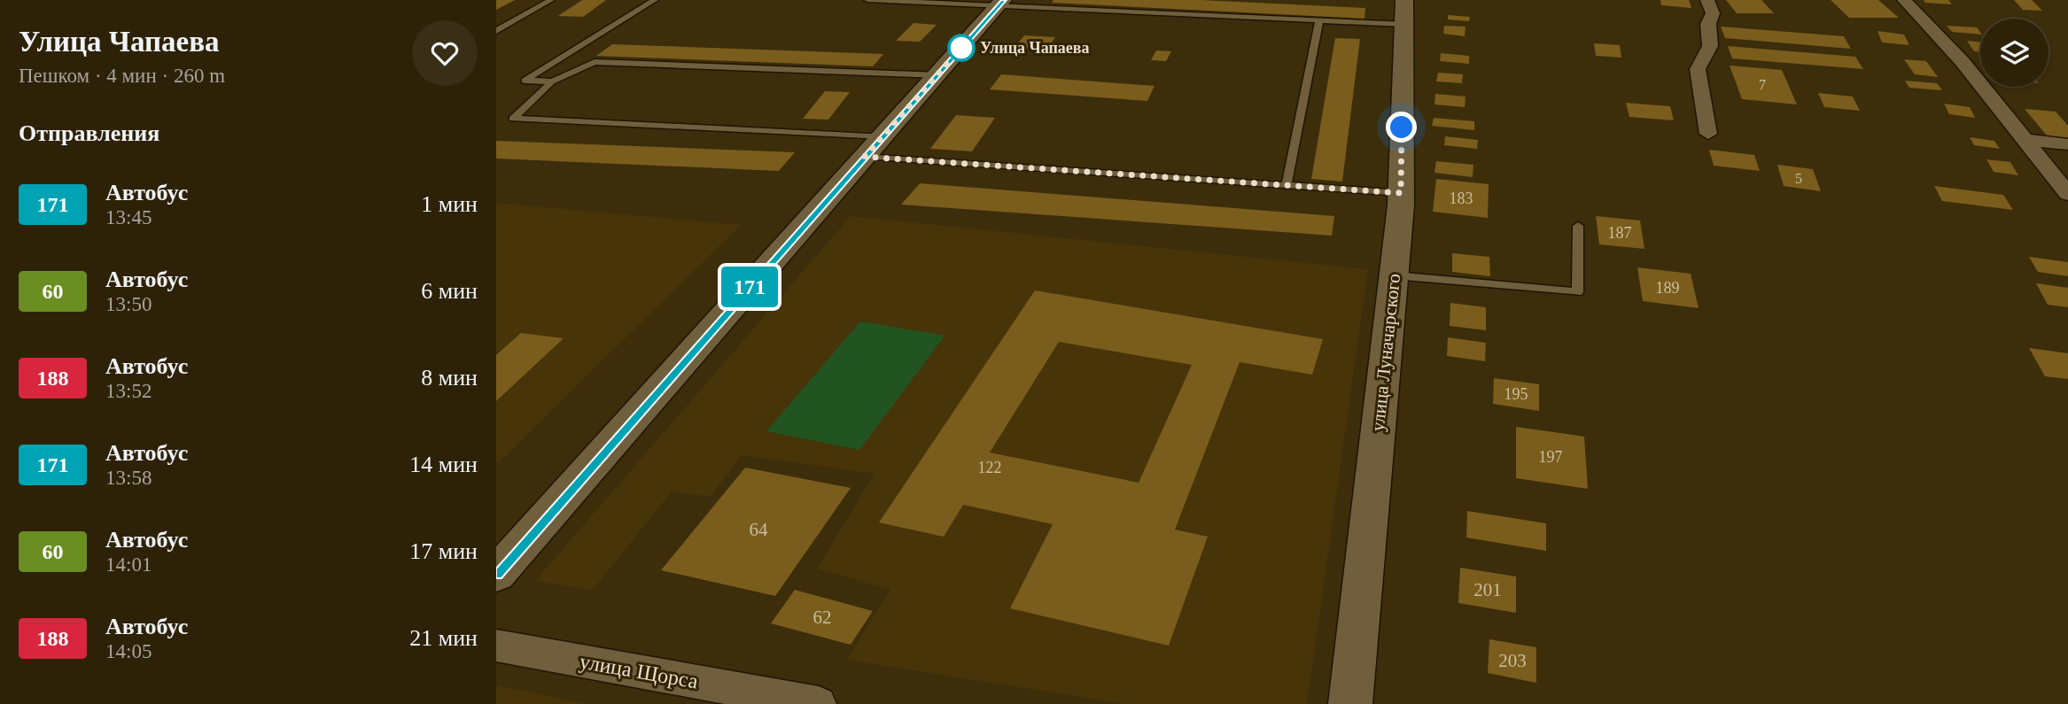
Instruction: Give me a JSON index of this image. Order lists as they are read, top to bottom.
{
  "streets": {
    "street": ["улица Луначарского", "улица Щорса"]
  },
  "places": ["Улица Чапаева"],
  "lines": ["bus line 171"],
  "house_numbers": [
    "7",
    "5",
    "183",
    "187",
    "189",
    "195",
    "197",
    "122",
    "64",
    "201",
    "62",
    "203"
  ],
  "page": {
    "heading": [
      ["Улица Чапаева", "Пешком · 4 мин · 260 m"],
      "Отправления"
    ],
    "on_map": "171",
    "list": [
      {
        "mark": "171",
        "name": "Автобус",
        "note": "13:45",
        "value": "1 мин"
      },
      {
        "mark": "60",
        "name": "Автобус",
        "note": "13:50",
        "value": "6 мин"
      },
      {
        "mark": "188",
        "name": "Автобус",
        "note": "13:52",
        "value": "8 мин"
      },
      {
        "mark": "171",
        "name": "Автобус",
        "note": "13:58",
        "value": "14 мин"
      },
      {
        "mark": "60",
        "name": "Автобус",
        "note": "14:01",
        "value": "17 мин"
      },
      {
        "mark": "188",
        "name": "Автобус",
        "note": "14:05",
        "value": "21 мин"
      }
    ]
  }
}
